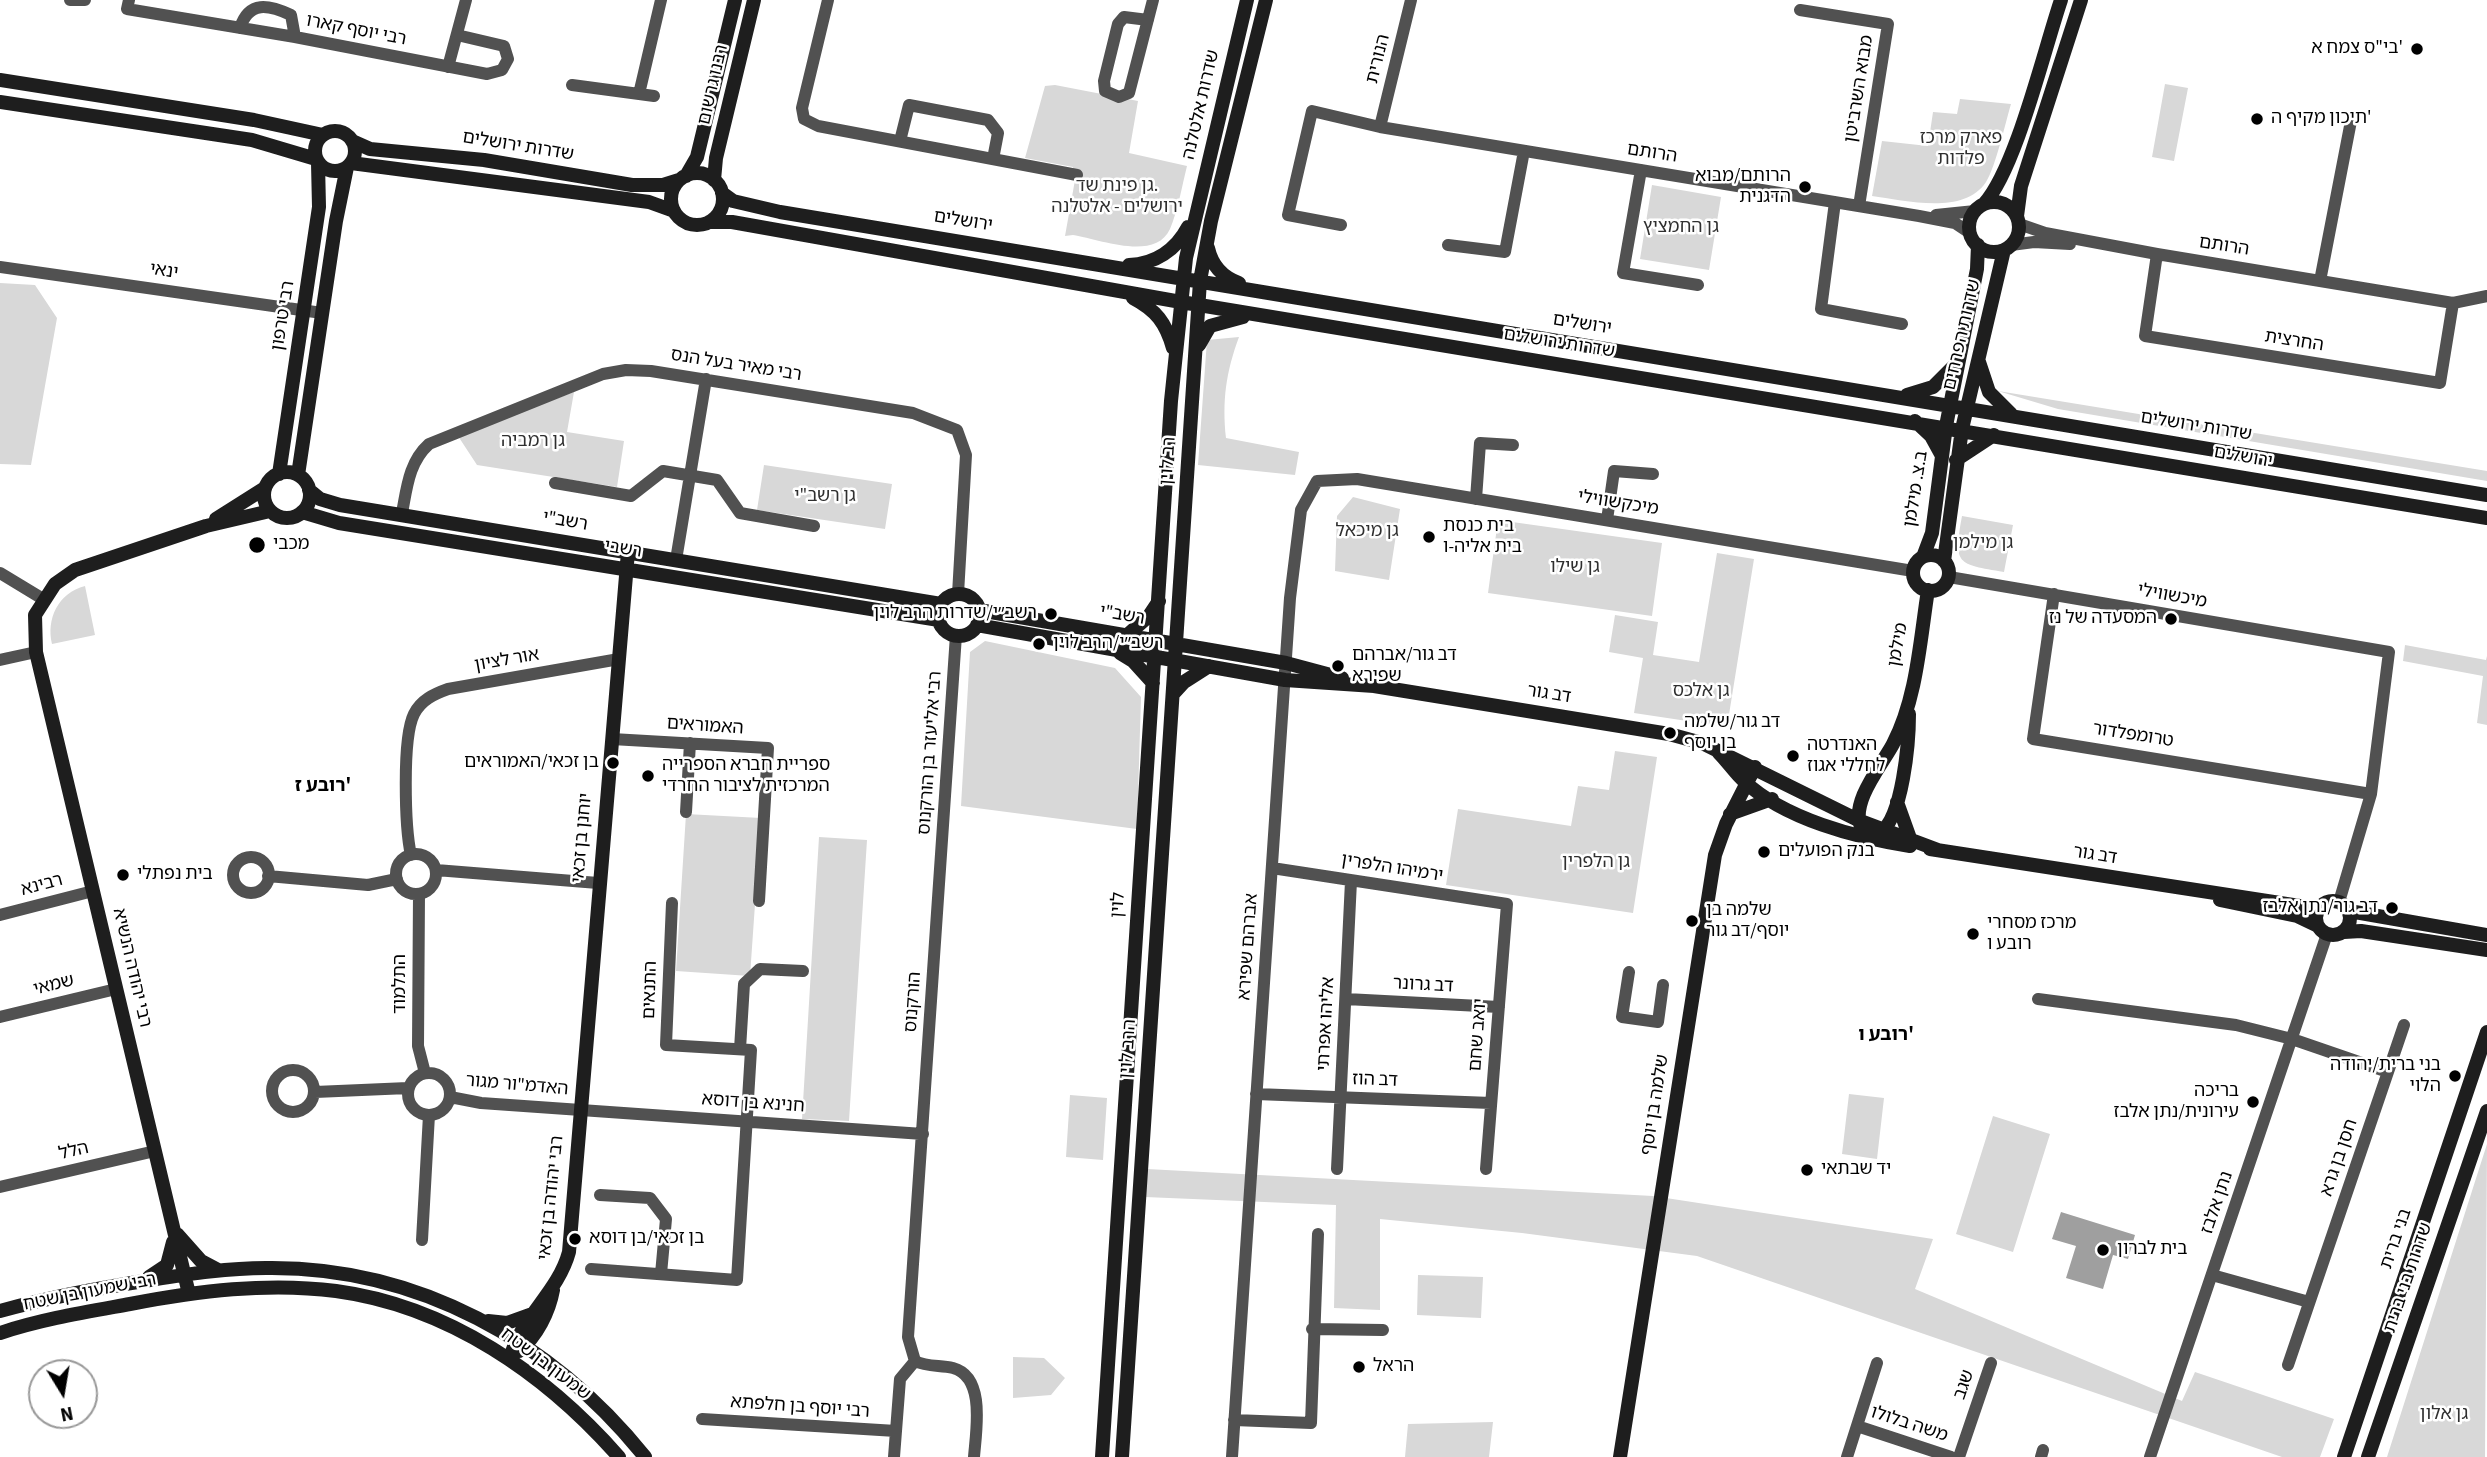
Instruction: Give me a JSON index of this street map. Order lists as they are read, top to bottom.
{
  "streets": {
    "street": [
      "רבי יוסף קארו",
      "הנורית",
      "רבנו גרשום",
      "מבוא השרביטן",
      "שדרות אלטלנה",
      "שדרות ירושלים",
      "הרותם",
      "ירושלים",
      "ינאי",
      "רבי טרפון",
      "שדרות הפרחים",
      "החרצית",
      "רבי מאיר בעל הנס",
      "רב לוין",
      "ב.צ. מילמן",
      "מיכקשווילי",
      "רשב\"י",
      "רשבי",
      "מיכשווילי",
      "מילמן",
      "אור לציון",
      "דב גור",
      "האמוראים",
      "טרומפלדור",
      "רבי אליעזר בן הורקנוס",
      "יוחנן בן זכאי",
      "ירמיהו הלפרין",
      "רבינא",
      "לוין",
      "אברהם שפירא",
      "רבי יהודה הנשיא",
      "התלמוד",
      "שמאי",
      "דב גרונר",
      "התנאים",
      "הורקנוס",
      "אליהו אפרתי",
      "יואב שחם",
      "הרב לוין",
      "דב הוז",
      "האדמ\"ור מגור",
      "חנינא בן דוסא",
      "שלמה בן יוסף",
      "הלל",
      "חסן בן גרא",
      "רבי יהודה בן זכאי",
      "נתן אלבז",
      "בני ברית",
      "שדרות בני ברית",
      "רבי שמעון בן שטח",
      "שמעון בן שטח",
      "שגב",
      "רבי יוסף בן חלפתא",
      "משה בלולו"
    ]
  },
  "crossings": [
    ["הנורית", "הרותם"],
    ["רבנו גרשום", "שדרות ירושלים"],
    ["רבנו גרשום", "ירושלים"],
    ["מבוא השרביטן", "הרותם"],
    ["שדרות אלטלנה", "שדרות ירושלים"],
    ["שדרות אלטלנה", "ירושלים"],
    ["שדרות אלטלנה", "רב לוין"],
    ["שדרות אלטלנה", "לוין"],
    ["שדרות ירושלים", "ירושלים"],
    ["שדרות ירושלים", "רבי טרפון"],
    ["שדרות ירושלים", "שדרות הפרחים"],
    ["שדרות ירושלים", "רב לוין"],
    ["שדרות ירושלים", "ב.צ. מילמן"],
    ["הרותם", "שדרות הפרחים"],
    ["הרותם", "החרצית"],
    ["ירושלים", "רב לוין"],
    ["ינאי", "רבי טרפון"],
    ["רבי טרפון", "רשב\"י"],
    ["רבי טרפון", "רשבי"],
    ["שדרות הפרחים", "ב.צ. מילמן"],
    ["רבי מאיר בעל הנס", "רשב\"י"],
    ["רבי מאיר בעל הנס", "רשבי"],
    ["רבי מאיר בעל הנס", "רבי אליעזר בן הורקנוס"],
    ["רב לוין", "רשב\"י"],
    ["רב לוין", "דב גור"],
    ["רב לוין", "הרב לוין"],
    ["ב.צ. מילמן", "מיכקשווילי"],
    ["ב.צ. מילמן", "מיכשווילי"],
    ["ב.צ. מילמן", "מילמן"],
    ["מיכקשווילי", "מיכשווילי"],
    ["מיכקשווילי", "מילמן"],
    ["מיכקשווילי", "אברהם שפירא"],
    ["רשב\"י", "רשבי"],
    ["רשב\"י", "דב גור"],
    ["רשב\"י", "רבי אליעזר בן הורקנוס"],
    ["רשב\"י", "יוחנן בן זכאי"],
    ["רשב\"י", "לוין"],
    ["רשב\"י", "הרב לוין"],
    ["רשבי", "רבי אליעזר בן הורקנוס"],
    ["רשבי", "יוחנן בן זכאי"],
    ["מיכשווילי", "מילמן"],
    ["מיכשווילי", "טרומפלדור"],
    ["אור לציון", "יוחנן בן זכאי"],
    ["אור לציון", "התלמוד"],
    ["דב גור", "לוין"],
    ["דב גור", "אברהם שפירא"],
    ["דב גור", "הרב לוין"],
    ["דב גור", "שלמה בן יוסף"],
    ["דב גור", "נתן אלבז"],
    ["האמוראים", "יוחנן בן זכאי"],
    ["רבי אליעזר בן הורקנוס", "הורקנוס"],
    ["יוחנן בן זכאי", "האדמ\"ור מגור"],
    ["יוחנן בן זכאי", "חנינא בן דוסא"],
    ["יוחנן בן זכאי", "רבי יהודה בן זכאי"],
    ["ירמיהו הלפרין", "אברהם שפירא"],
    ["ירמיהו הלפרין", "אליהו אפרתי"],
    ["ירמיהו הלפרין", "יואב שחם"],
    ["רבינא", "רבי יהודה הנשיא"],
    ["אברהם שפירא", "דב הוז"],
    ["רבי יהודה הנשיא", "שמאי"],
    ["רבי יהודה הנשיא", "הלל"],
    ["רבי יהודה הנשיא", "רבי שמעון בן שטח"],
    ["רבי יהודה הנשיא", "שמעון בן שטח"],
    ["התלמוד", "האדמ\"ור מגור"],
    ["דב גרונר", "אליהו אפרתי"],
    ["דב גרונר", "יואב שחם"],
    ["הורקנוס", "חנינא בן דוסא"],
    ["אליהו אפרתי", "דב הוז"],
    ["יואב שחם", "דב הוז"],
    ["האדמ\"ור מגור", "חנינא בן דוסא"],
    ["האדמ\"ור מגור", "רבי יהודה בן זכאי"],
    ["חנינא בן דוסא", "רבי יהודה בן זכאי"],
    ["רבי יהודה בן זכאי", "רבי שמעון בן שטח"],
    ["רבי יהודה בן זכאי", "שמעון בן שטח"],
    ["רבי שמעון בן שטח", "שמעון בן שטח"]
  ],
  "districts": ["רובע ז'", "רובע ו'"],
  "parks": [
    "פארק מרכז פלדות",
    "גן פינת שד. ירושלים - אלטלנה",
    "גן החמציץ",
    "גן רמביה",
    "גן רשב\"י",
    "גן מיכאל",
    "גן מילמן",
    "גן שילו",
    "גן אלכס",
    "גן הלפרין",
    "גן אלון"
  ],
  "places": [
    "בי\"ס צמח א'",
    "תיכון מקיף ה'",
    "הרותם/מבוא הדגנית",
    "בית כנסת בית אליה-ו",
    "מכבי",
    "רשב״י/שדרות הרב לוין",
    "המסעדה של נז",
    "רשב״י/הרב לוין",
    "דב גור/אברהם שפירא",
    "דב גור/שלמה בן יוסף",
    "האנדרטה לחללי אגוז",
    "בן זכאי/האמוראים",
    "ספריית חברא הספרייה המרכזית לציבור החרדי",
    "בנק הפועלים",
    "בית נפתלי",
    "דב גור/נתן אלבז",
    "שלמה בן יוסף/דב גור",
    "מרכז מסחרי רובע ו",
    "בני ברית/יהודה הלוי",
    "בריכה עירונית/נתן אלבז",
    "יד שבתאי",
    "בן זכאי/בן דוסא",
    "בית לברון",
    "הראל"
  ],
  "north": "bottom"
}
